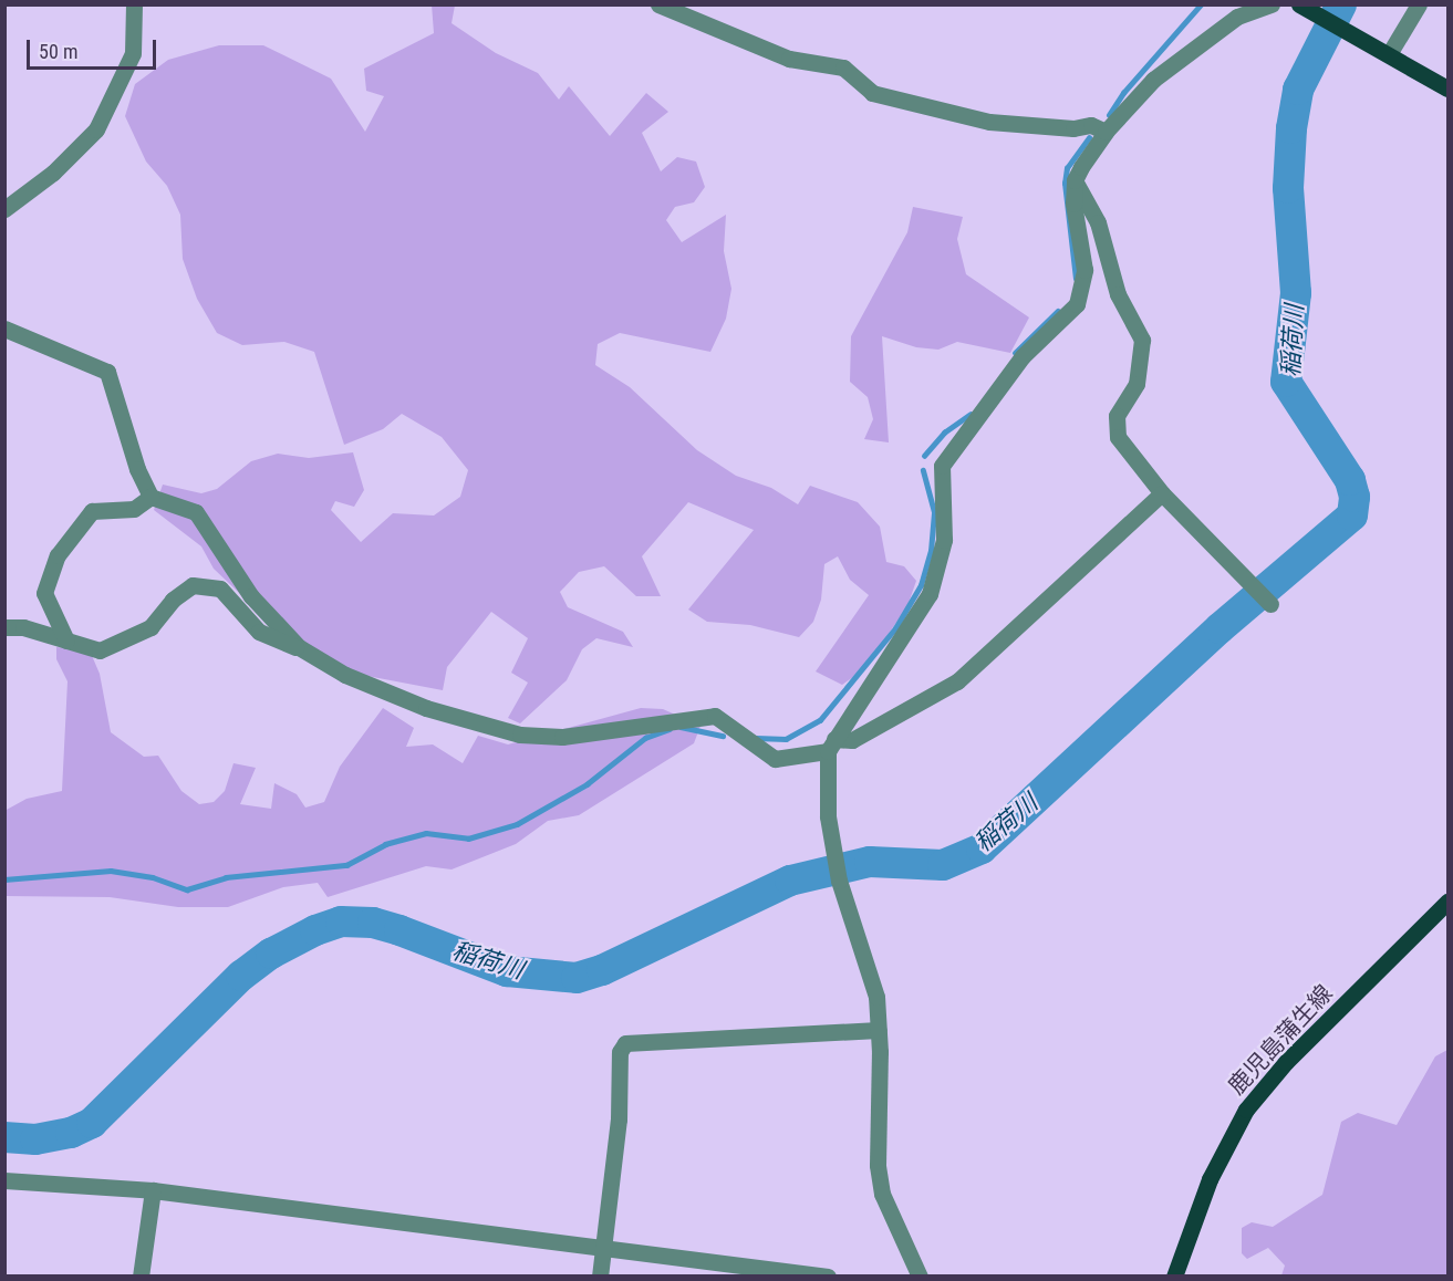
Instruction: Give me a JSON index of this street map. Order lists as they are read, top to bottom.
{
  "streets": {
    "main road": ["鹿児島蒲生線"]
  },
  "water": ["稲荷川"],
  "scale_bar": "50 m"
}
